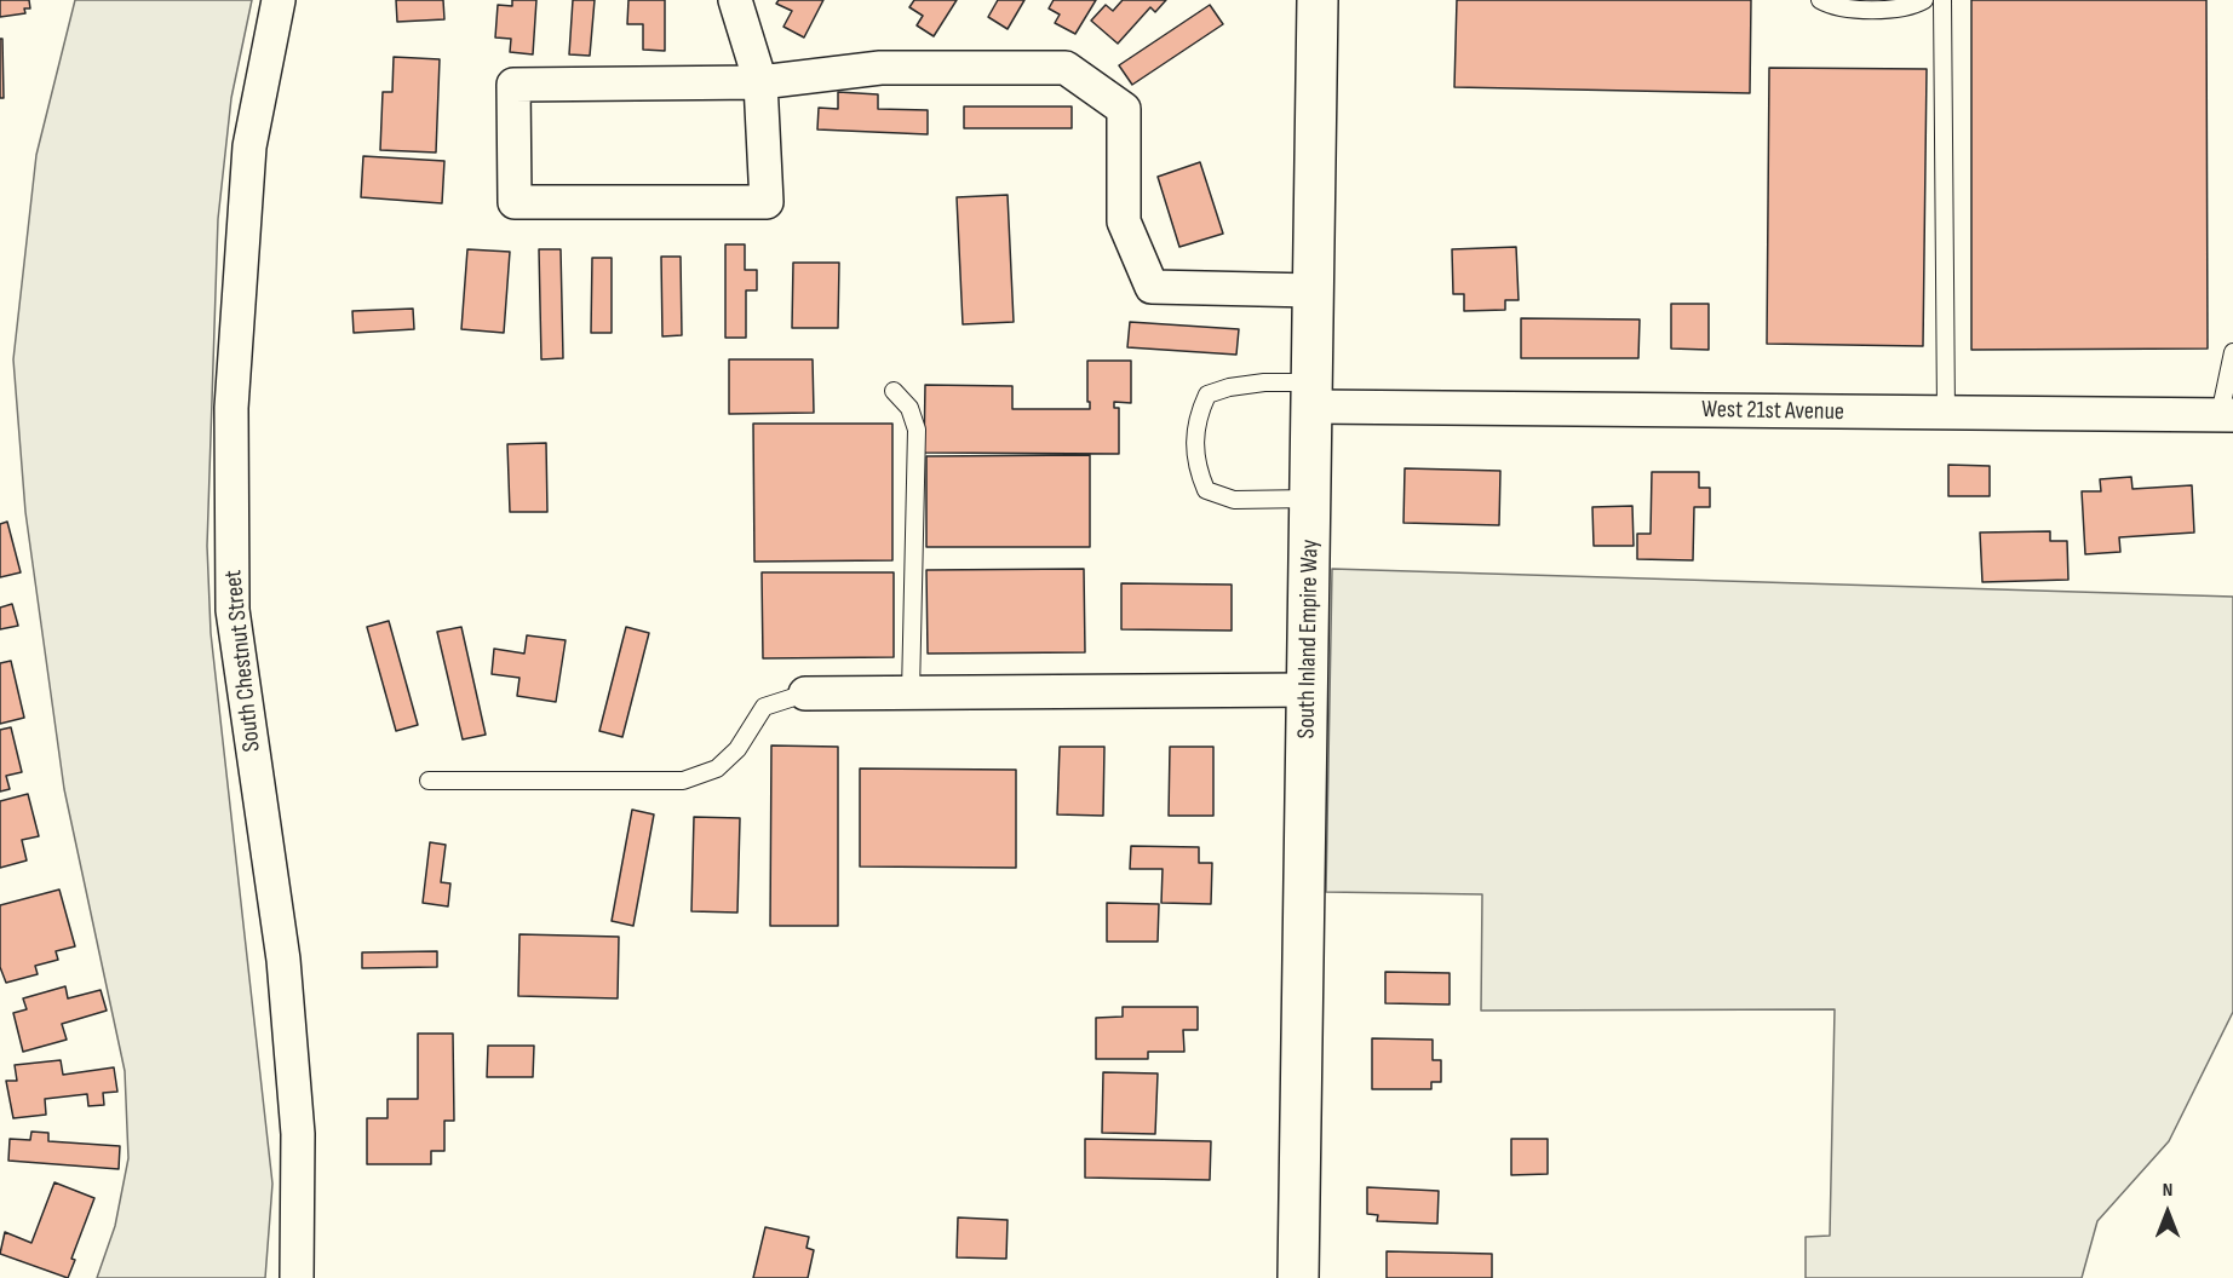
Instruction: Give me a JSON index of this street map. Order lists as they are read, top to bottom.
{
  "streets": {
    "street": ["West 21st Avenue", "South Inland Empire Way", "South Chestnut Street"]
  },
  "crossings": [
    ["West 21st Avenue", "South Inland Empire Way"]
  ],
  "north": "top"
}
